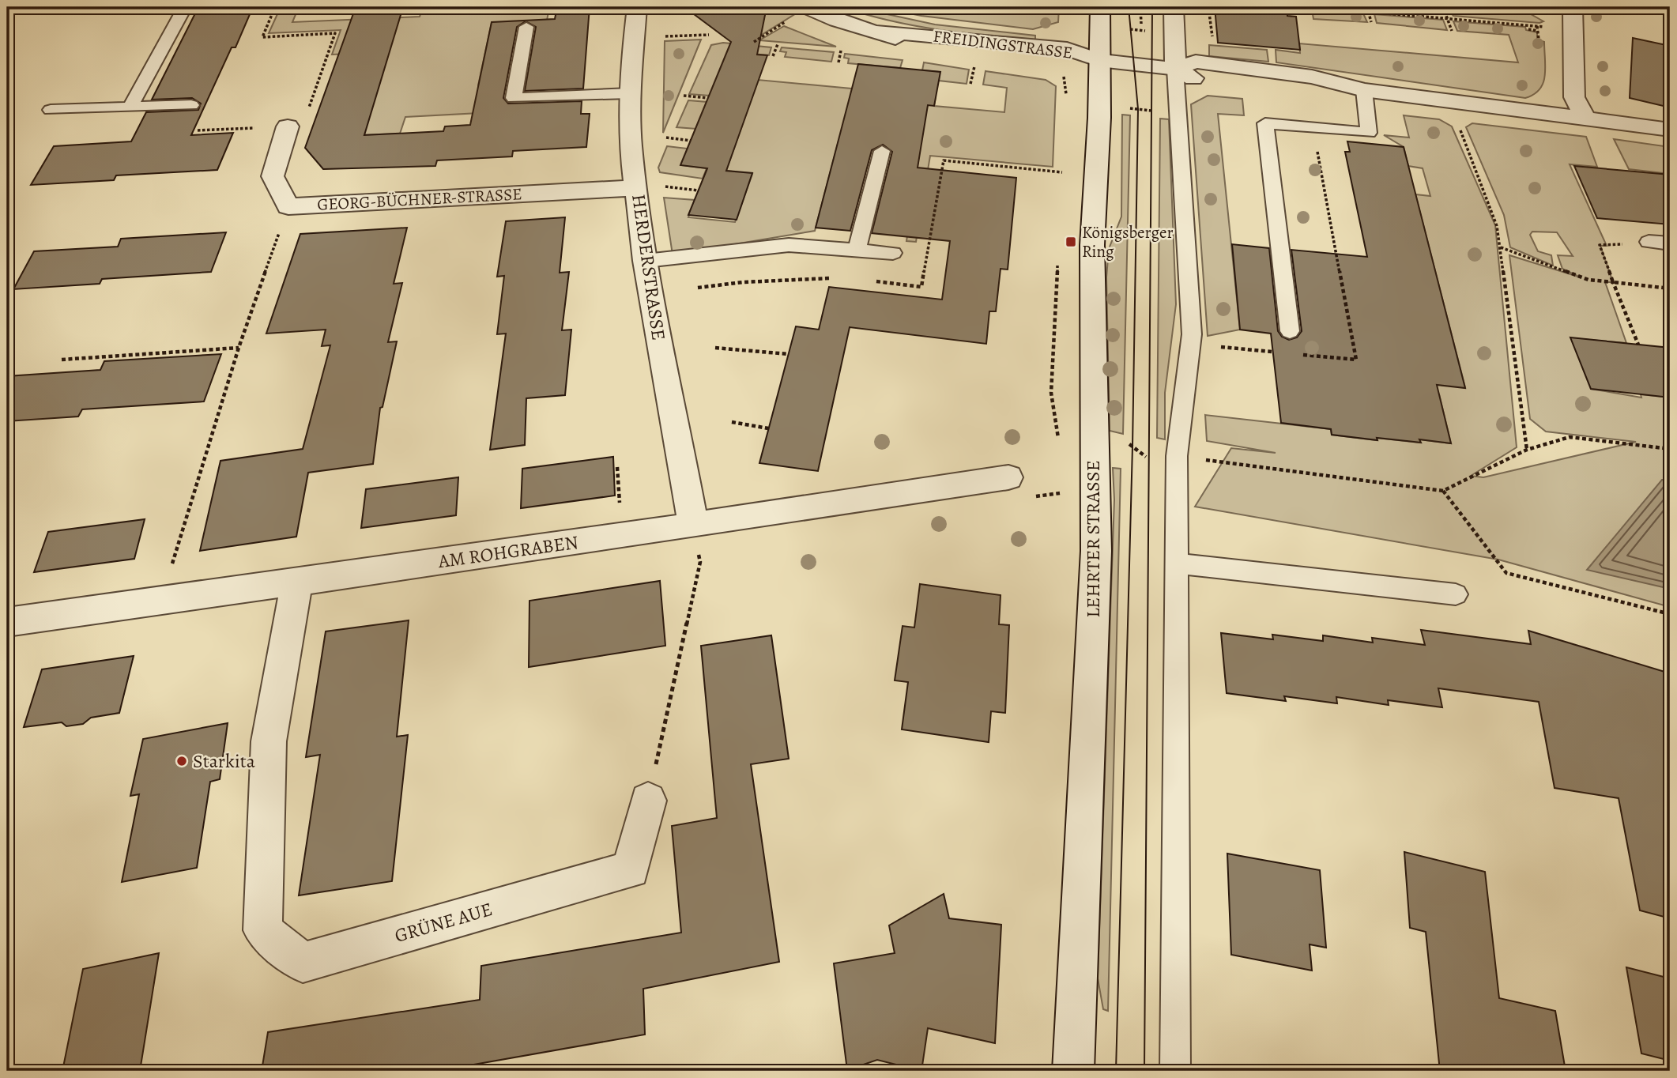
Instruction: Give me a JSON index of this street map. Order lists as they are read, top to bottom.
{
  "streets": {
    "street": [
      "FREIDINGSTRASSE",
      "GEORG-BÜCHNER-STRASSE",
      "HERDERSTRASSE",
      "LEHRTER STRASSE",
      "AM ROHGRABEN",
      "GRÜNE AUE"
    ]
  },
  "crossings": [
    ["FREIDINGSTRASSE", "LEHRTER STRASSE"],
    ["GEORG-BÜCHNER-STRASSE", "HERDERSTRASSE"],
    ["HERDERSTRASSE", "AM ROHGRABEN"],
    ["AM ROHGRABEN", "GRÜNE AUE"]
  ],
  "places": {
    "transit": ["Königsberger Ring"],
    "other": ["Starkita"]
  }
}
